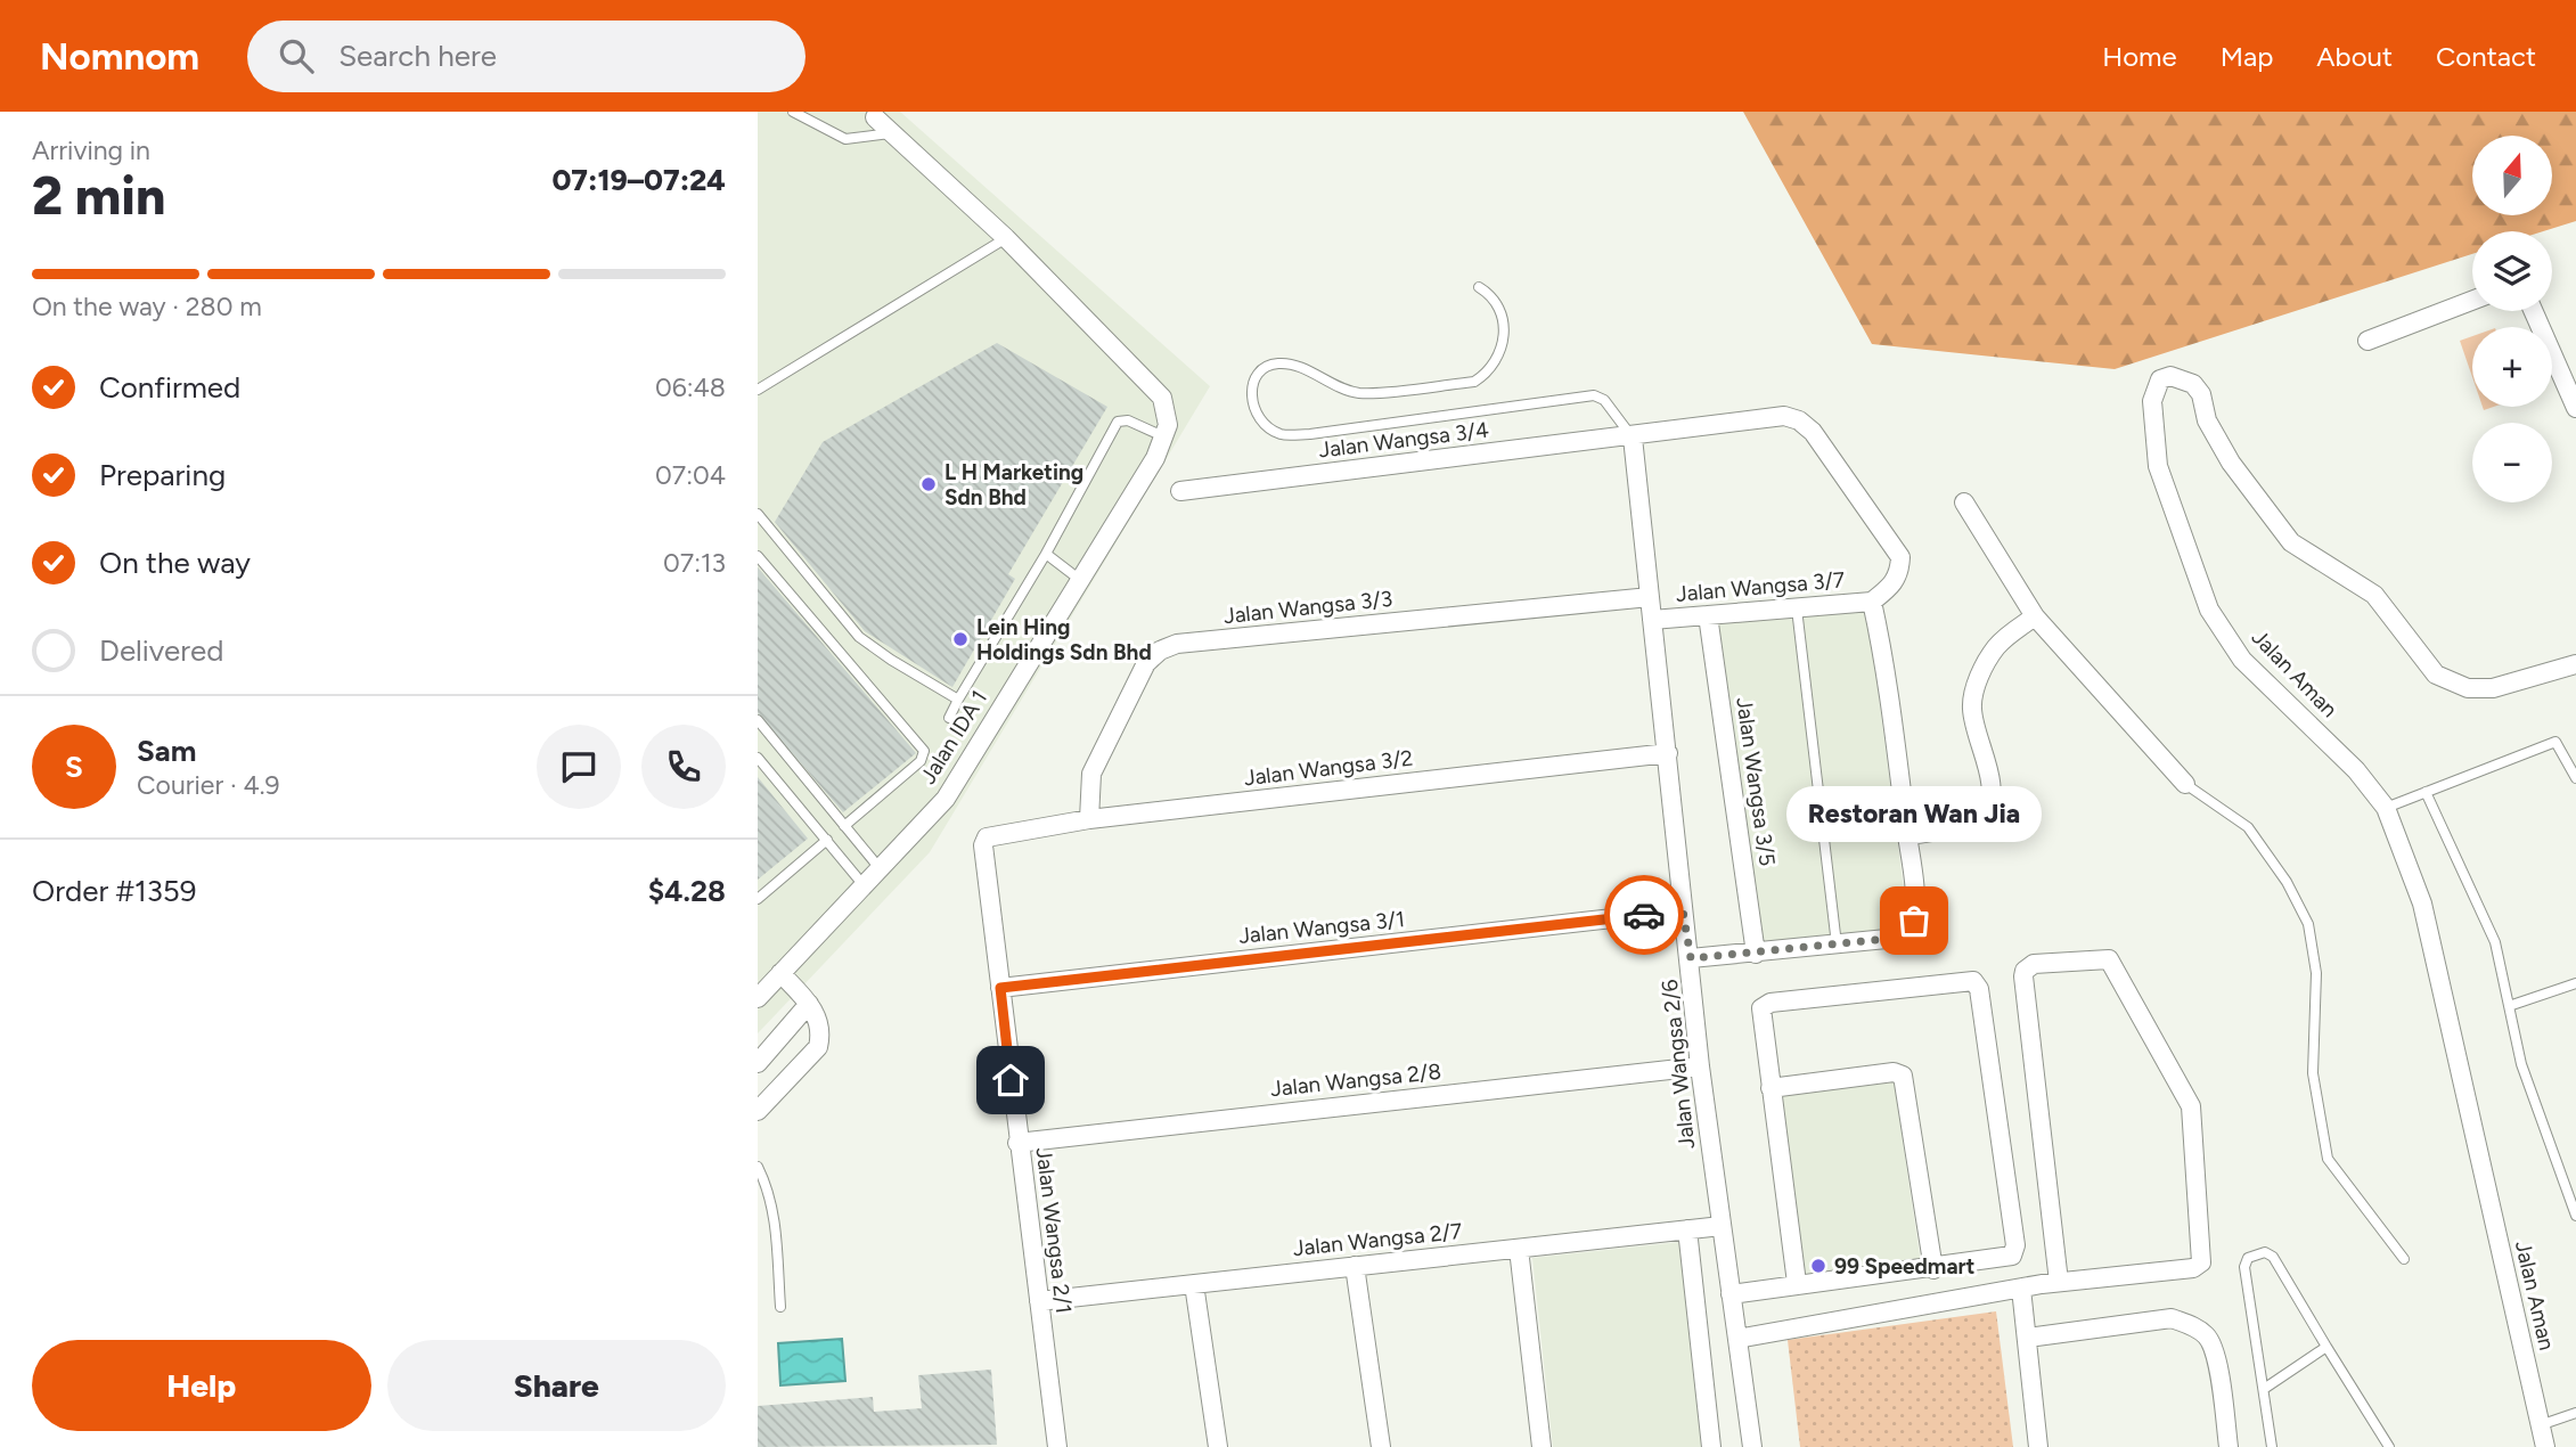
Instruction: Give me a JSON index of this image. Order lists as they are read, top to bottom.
{
  "streets": {
    "street": [
      "Jalan Wangsa 3/4",
      "Jalan Wangsa 3/7",
      "Jalan Wangsa 3/3",
      "Jalan Aman",
      "Jalan IDA 1",
      "Jalan Wangsa 3/2",
      "Jalan Wangsa 3/5",
      "Jalan Wangsa 3/1",
      "Jalan Wangsa 2/6",
      "Jalan Wangsa 2/8",
      "Jalan Wangsa 2/1",
      "Jalan Wangsa 2/7"
    ]
  },
  "crossings": [
    ["Jalan Wangsa 3/4", "Jalan Wangsa 3/7"],
    ["Jalan Wangsa 3/4", "Jalan Wangsa 2/6"],
    ["Jalan Wangsa 3/7", "Jalan Wangsa 3/5"],
    ["Jalan Wangsa 3/7", "Jalan Wangsa 2/6"],
    ["Jalan Wangsa 3/3", "Jalan Wangsa 3/2"],
    ["Jalan Wangsa 3/3", "Jalan Wangsa 2/6"],
    ["Jalan Wangsa 3/2", "Jalan Wangsa 2/6"],
    ["Jalan Wangsa 3/2", "Jalan Wangsa 2/1"],
    ["Jalan Wangsa 3/1", "Jalan Wangsa 2/6"],
    ["Jalan Wangsa 3/1", "Jalan Wangsa 2/1"],
    ["Jalan Wangsa 2/6", "Jalan Wangsa 2/8"],
    ["Jalan Wangsa 2/6", "Jalan Wangsa 2/7"],
    ["Jalan Wangsa 2/8", "Jalan Wangsa 2/1"],
    ["Jalan Wangsa 2/1", "Jalan Wangsa 2/7"]
  ],
  "places": [
    "L H Marketing Sdn Bhd",
    "Lein Hing Holdings Sdn Bhd",
    "Restoran Wan Jia",
    "99 Speedmart"
  ],
  "north": "top",
  "page": {
    "header": "Nomnom",
    "search": "Search here",
    "nav": [
      "Home",
      "Map",
      "About",
      "Contact"
    ],
    "heading": ["2 min", "Arriving in", "07:19–07:24"],
    "panel": [
      "Sam",
      "Courier · 4.9",
      "Order #1359",
      "$4.28"
    ],
    "map_buttons": ["+", "−"],
    "bar": "On the way · 280 m",
    "list": [
      ["Confirmed", "06:48"],
      ["Preparing", "07:04"],
      ["On the way", "07:13"],
      "Delivered"
    ],
    "round": "S",
    "bubble": "Restoran Wan Jia",
    "buttons": ["Help", "Share"]
  }
}
